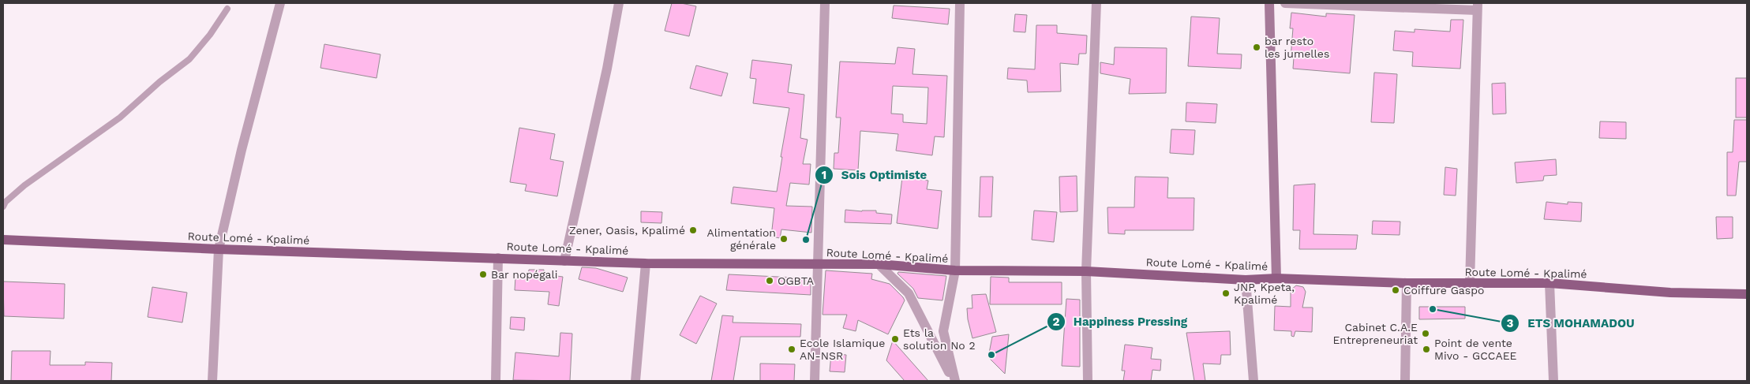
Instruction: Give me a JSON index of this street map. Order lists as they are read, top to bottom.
{
  "streets": {
    "main road": ["Route Lomé - Kpalimé"]
  },
  "places": [
    "bar resto les jumelles",
    "Zener, Oasis, Kpalimé",
    "Alimentation générale",
    "Sois Optimiste",
    "Bar nopégali",
    "OGBTA",
    "Coiffure Gaspo",
    "JNP, Kpeta, Kpalimé",
    "ETS MOHAMADOU",
    "Cabinet C.A.E Entrepreneuriat",
    "Ets la solution No 2",
    "Ecole Islamique AN-NSR",
    "Point de vente Mivo - GCCAEE",
    "Happiness Pressing"
  ]
}
